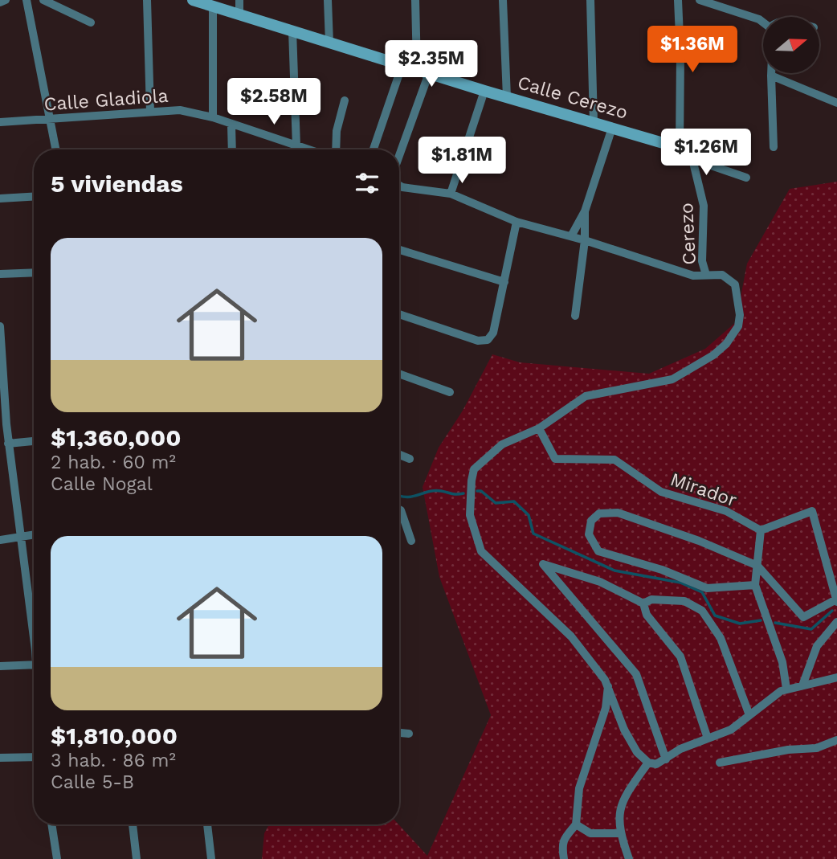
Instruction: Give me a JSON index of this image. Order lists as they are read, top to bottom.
{
  "streets": {
    "street": [
      "Calle Cerezo",
      "Calle Gladiola",
      "Cerezo",
      "Mirador"
    ]
  },
  "crossings": [
    ["Calle Cerezo", "Cerezo"]
  ],
  "north": "right",
  "page": {
    "price": [
      "$1.36M",
      "$2.35M",
      "$2.58M",
      "$1.26M",
      "$1.81M"
    ],
    "heading": "5 viviendas",
    "list": [
      {
        "name": "$1,360,000",
        "note": "2 hab. · 60 m² · Calle Nogal"
      },
      {
        "name": "$1,810,000",
        "note": "3 hab. · 86 m² · Calle 5-B"
      }
    ]
  }
}
